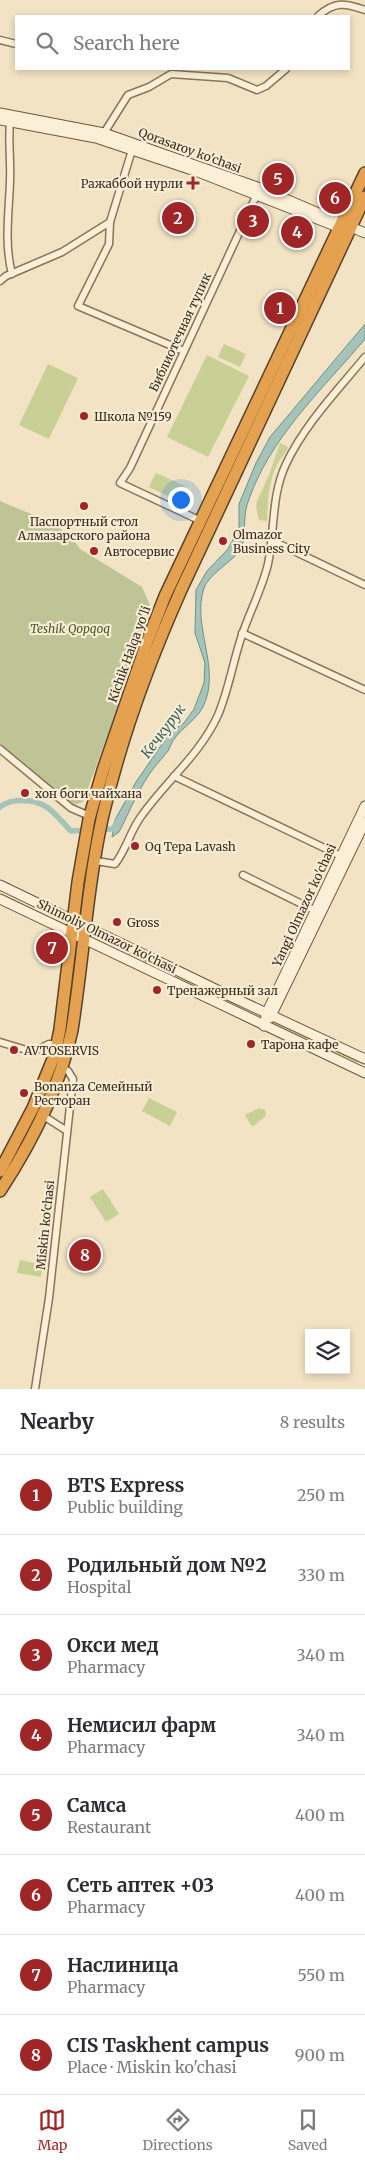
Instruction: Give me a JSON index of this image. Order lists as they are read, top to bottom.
{
  "streets": {
    "highway": ["Kichik Halqa yo'li"],
    "main road": ["Qorasaroy ko'chasi", "Yangi Olmazor ko'chasi", "Shimoliy Olmazor ko'chasi"],
    "street": ["Библиотечная тупик", "Miskin ko'chasi"]
  },
  "crossings": [
    ["Qorasaroy ko'chasi", "Библиотечная тупик"],
    ["Qorasaroy ko'chasi", "Kichik Halqa yo'li"],
    ["Библиотечная тупик", "Kichik Halqa yo'li"],
    ["Kichik Halqa yo'li", "Shimoliy Olmazor ko'chasi"],
    ["Kichik Halqa yo'li", "Miskin ko'chasi"],
    ["Yangi Olmazor ko'chasi", "Shimoliy Olmazor ko'chasi"]
  ],
  "water": ["Кечкурук"],
  "parks": ["Teshik Qopqoq"],
  "places": {
    "health": ["Ражаббой нурли"],
    "other": [
      "Школа №159",
      "Паспортный стол Алмазарского района",
      "Olmazor Business City",
      "Автосервис",
      "хон боги чайхана",
      "Oq Tepa Lavash",
      "Gross",
      "Тренажерный зал",
      "Тарона кафе",
      "AVTOSERVIS",
      "Bonanza Семейный Ресторан"
    ]
  },
  "page": {
    "search": "Search here",
    "pins": [
      "5",
      "6",
      "2",
      "3",
      "4",
      "1",
      "7",
      "8"
    ],
    "heading": ["Nearby", "8 results"],
    "list": [
      {
        "mark": "1",
        "name": "BTS Express",
        "note": "Public building",
        "value": "250 m"
      },
      {
        "mark": "2",
        "name": "Родильный дом №2",
        "note": "Hospital",
        "value": "330 m"
      },
      {
        "mark": "3",
        "name": "Окси мед",
        "note": "Pharmacy",
        "value": "340 m"
      },
      {
        "mark": "4",
        "name": "Немисил фарм",
        "note": "Pharmacy",
        "value": "340 m"
      },
      {
        "mark": "5",
        "name": "Самса",
        "note": "Restaurant",
        "value": "400 m"
      },
      {
        "mark": "6",
        "name": "Сеть аптек +03",
        "note": "Pharmacy",
        "value": "400 m"
      },
      {
        "mark": "7",
        "name": "Наслиница",
        "note": "Pharmacy",
        "value": "550 m"
      },
      {
        "mark": "8",
        "name": "CIS Taskhent campus",
        "note": "Place · Miskin ko'chasi",
        "value": "900 m"
      }
    ],
    "nav": ["Map", "Directions", "Saved"]
  }
}
